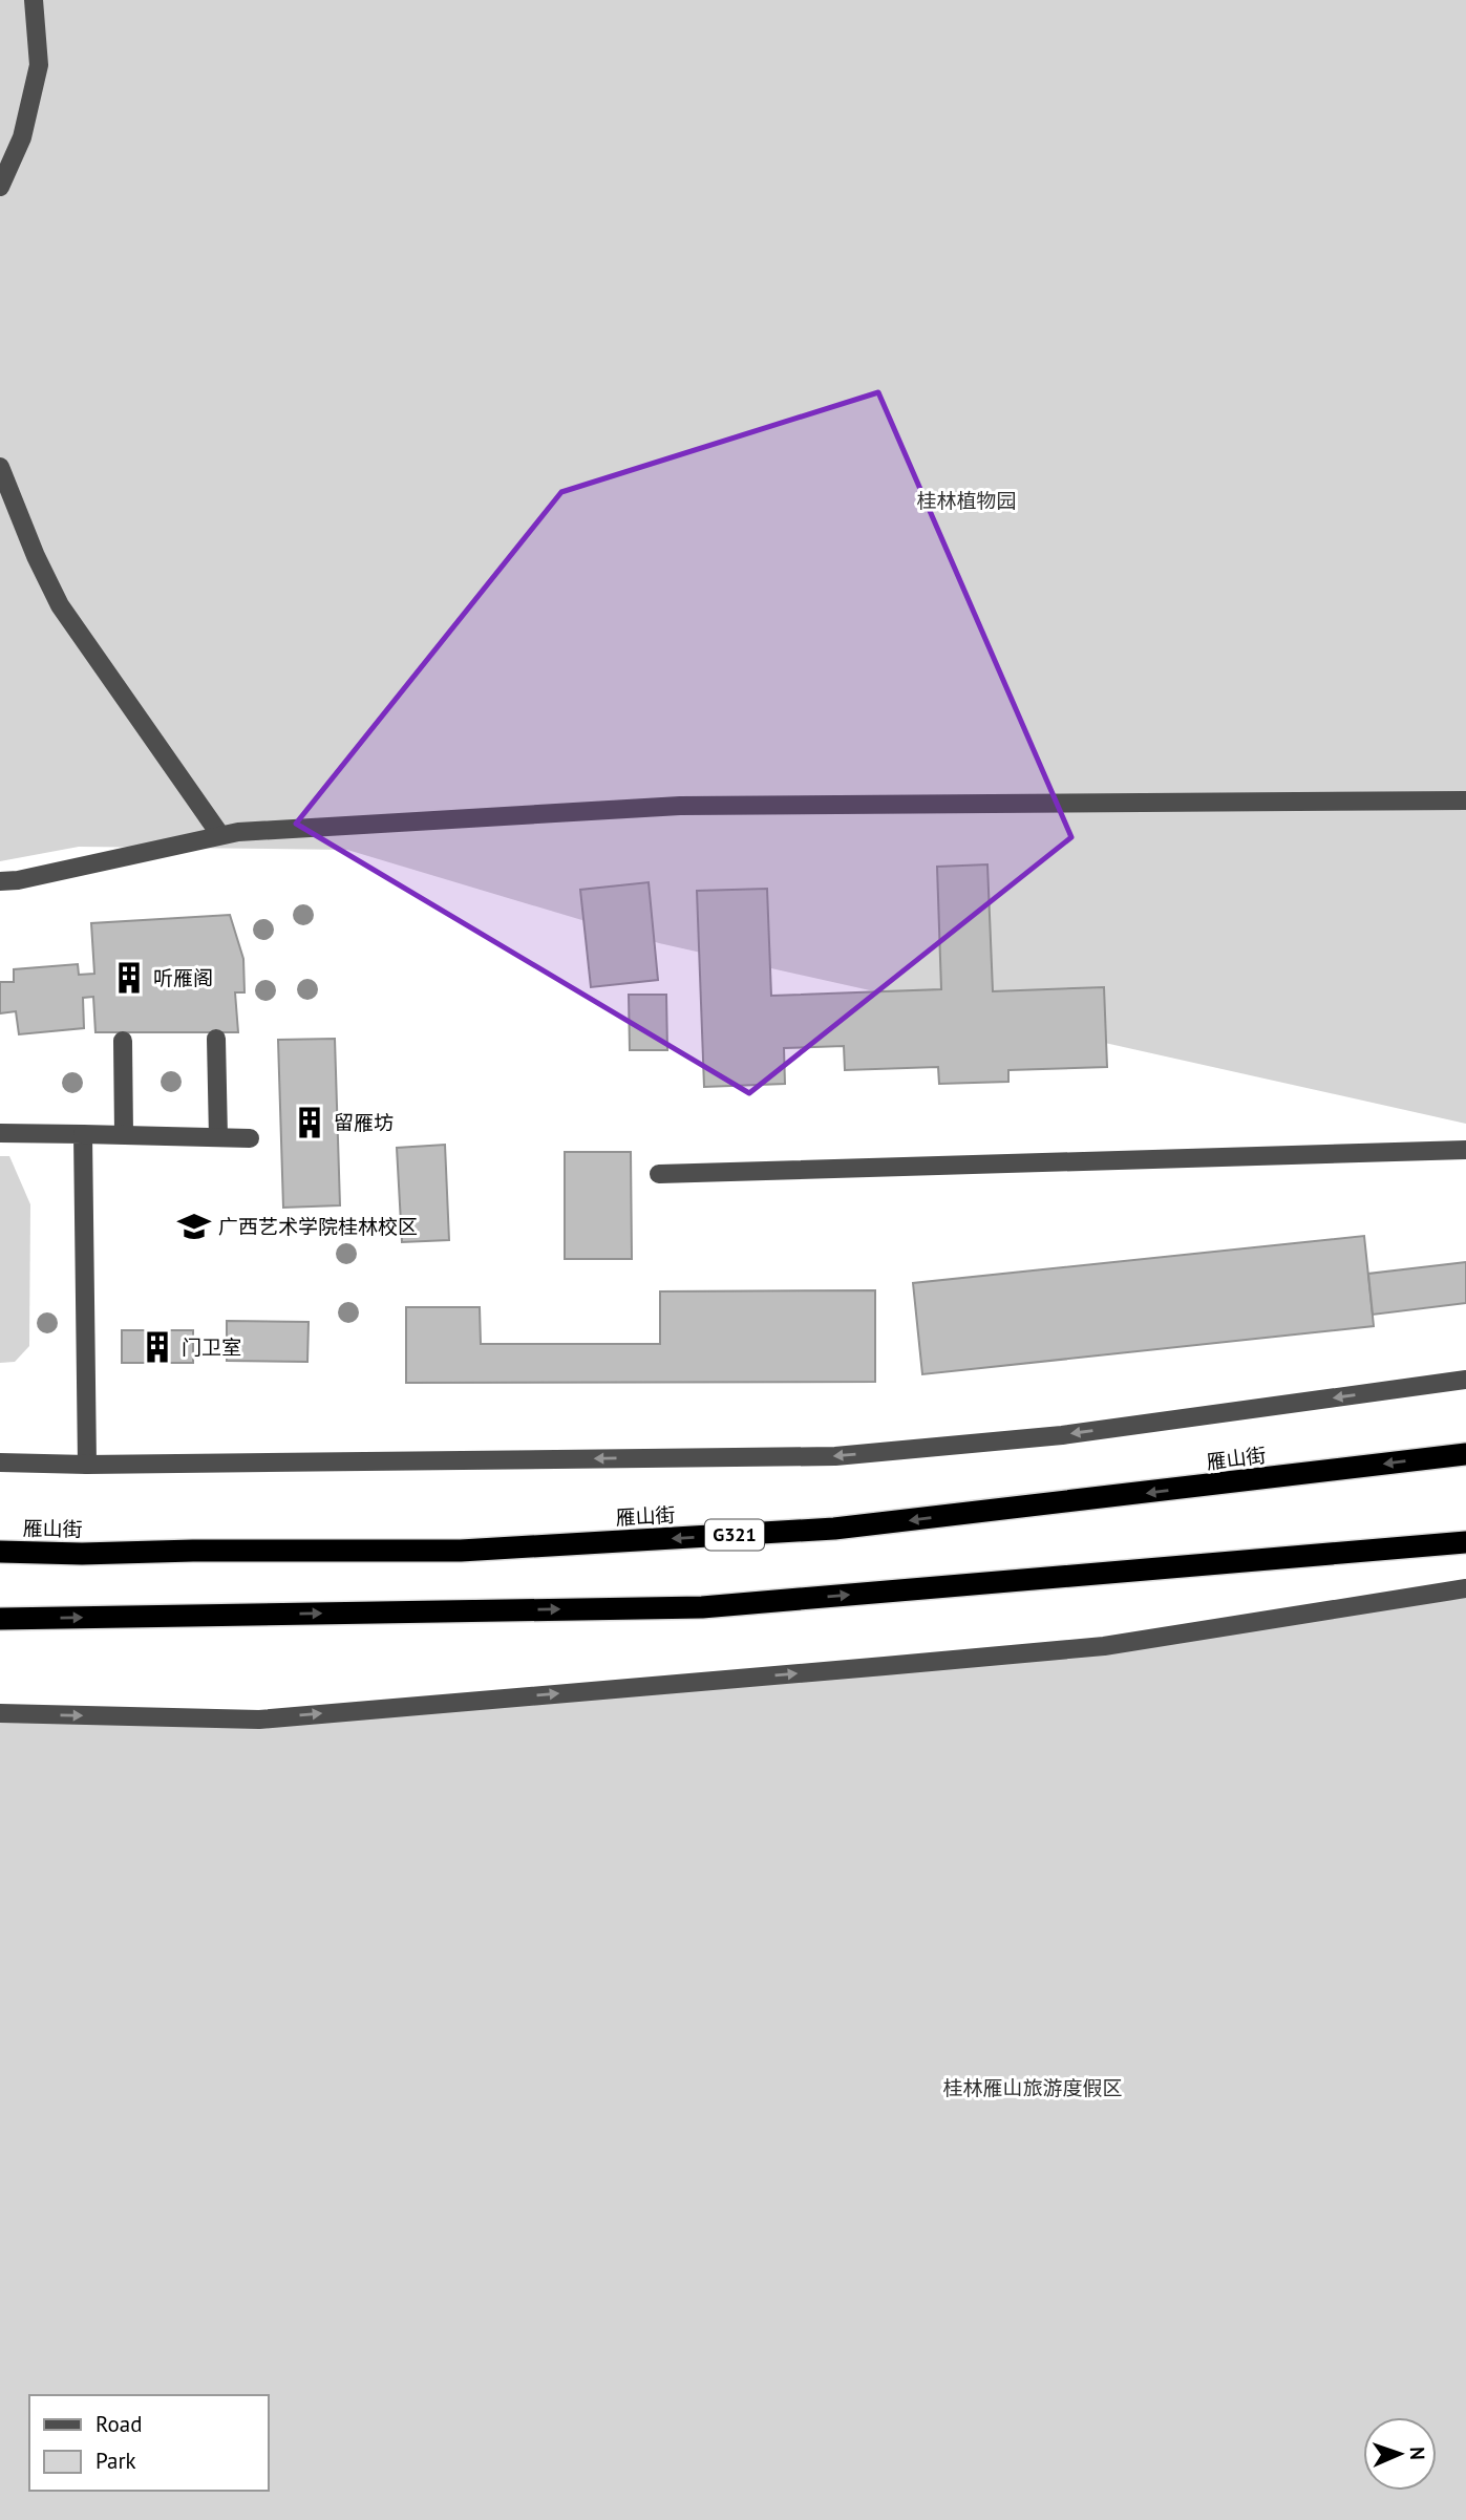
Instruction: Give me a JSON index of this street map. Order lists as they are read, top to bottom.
{
  "streets": {
    "highway": ["雁山街", "G321"]
  },
  "parks": ["桂林植物园", "桂林雁山旅游度假区"],
  "places": {
    "building": ["听雁阁", "留雁坊", "门卫室"],
    "school or university": ["广西艺术学院桂林校区"]
  },
  "legend": ["Road", "Park"],
  "north": "right"
}
